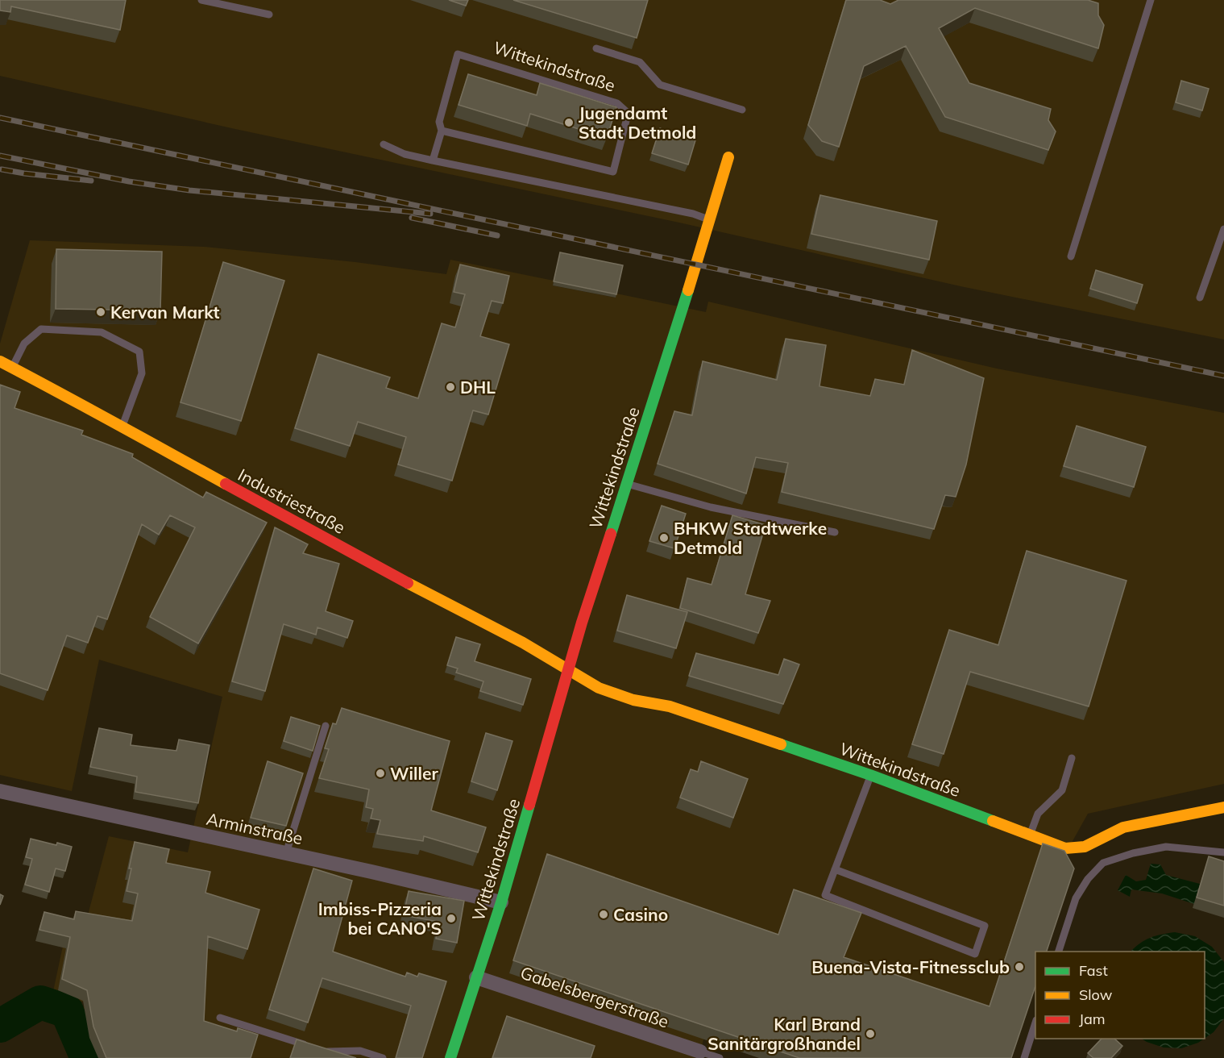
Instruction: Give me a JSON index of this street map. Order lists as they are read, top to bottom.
{
  "streets": {
    "street": [
      "Wittekindstraße",
      "Industriestraße",
      "Arminstraße",
      "Gabelsbergerstraße"
    ]
  },
  "crossings": [
    ["Wittekindstraße", "Industriestraße"],
    ["Wittekindstraße", "Arminstraße"],
    ["Wittekindstraße", "Gabelsbergerstraße"]
  ],
  "places": [
    "Jugendamt Stadt Detmold",
    "Kervan Markt",
    "DHL",
    "BHKW Stadtwerke Detmold",
    "Willer",
    "Casino",
    "Imbiss-Pizzeria bei CANO'S",
    "Buena-Vista-Fitnessclub",
    "Karl Brand Sanitärgroßhandel"
  ],
  "legend": ["Fast", "Slow", "Jam"]
}
